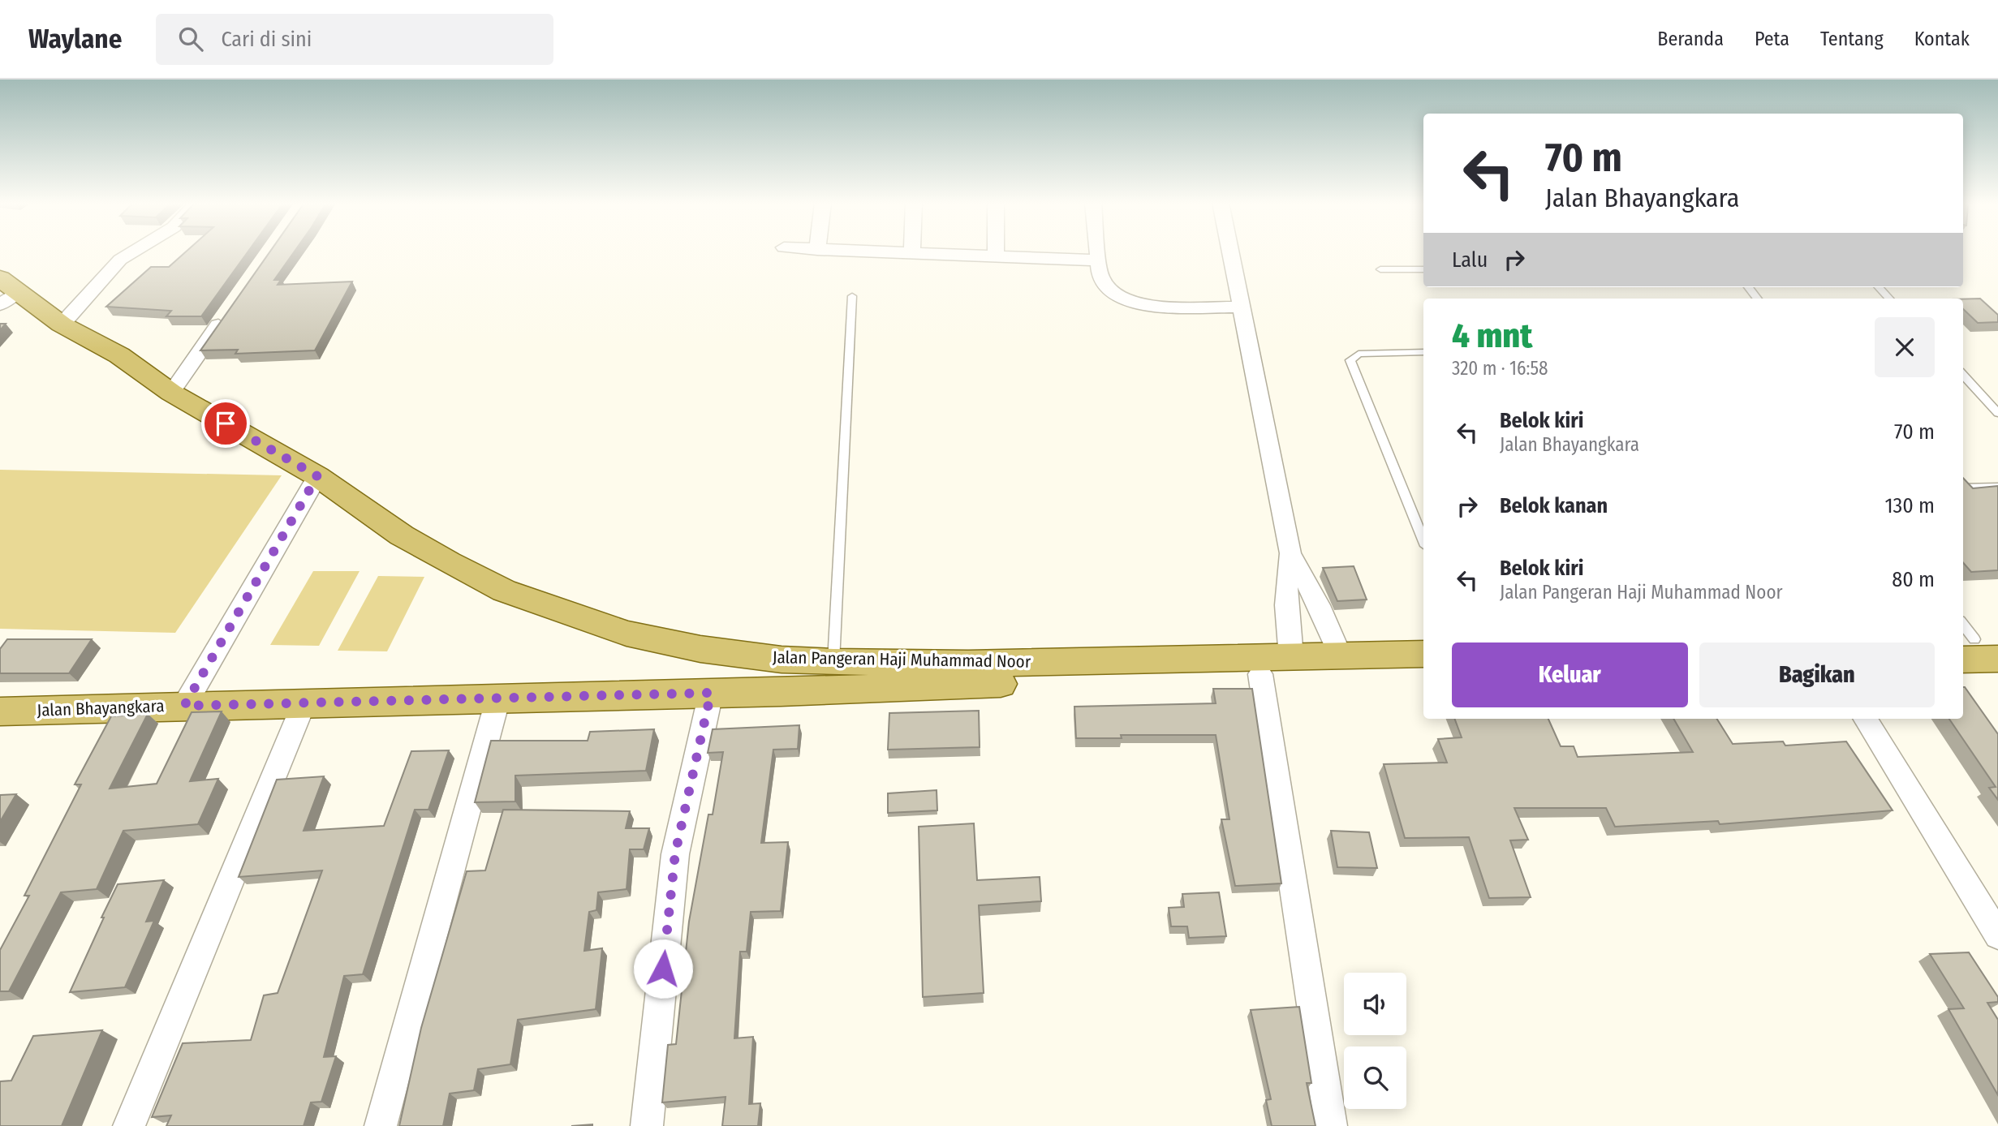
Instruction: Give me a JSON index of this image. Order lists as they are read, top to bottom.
{
  "streets": {
    "main road": ["Jalan Pangeran Haji Muhammad Noor", "Jalan Bhayangkara"]
  },
  "crossings": [
    ["Jalan Pangeran Haji Muhammad Noor", "Jalan Bhayangkara"]
  ],
  "page": {
    "header": "Waylane",
    "search": "Cari di sini",
    "nav": [
      "Beranda",
      "Peta",
      "Tentang",
      "Kontak"
    ],
    "turn": ["70 m", "Jalan Bhayangkara"],
    "then": "Lalu",
    "heading": ["4 mnt", "320 m · 16:58"],
    "list": [
      {
        "name": "Belok kiri",
        "note": "Jalan Bhayangkara",
        "value": "70 m"
      },
      {
        "name": "Belok kanan",
        "value": "130 m"
      },
      {
        "name": "Belok kiri",
        "note": "Jalan Pangeran Haji Muhammad Noor",
        "value": "80 m"
      }
    ],
    "buttons": ["Keluar", "Bagikan"]
  }
}
